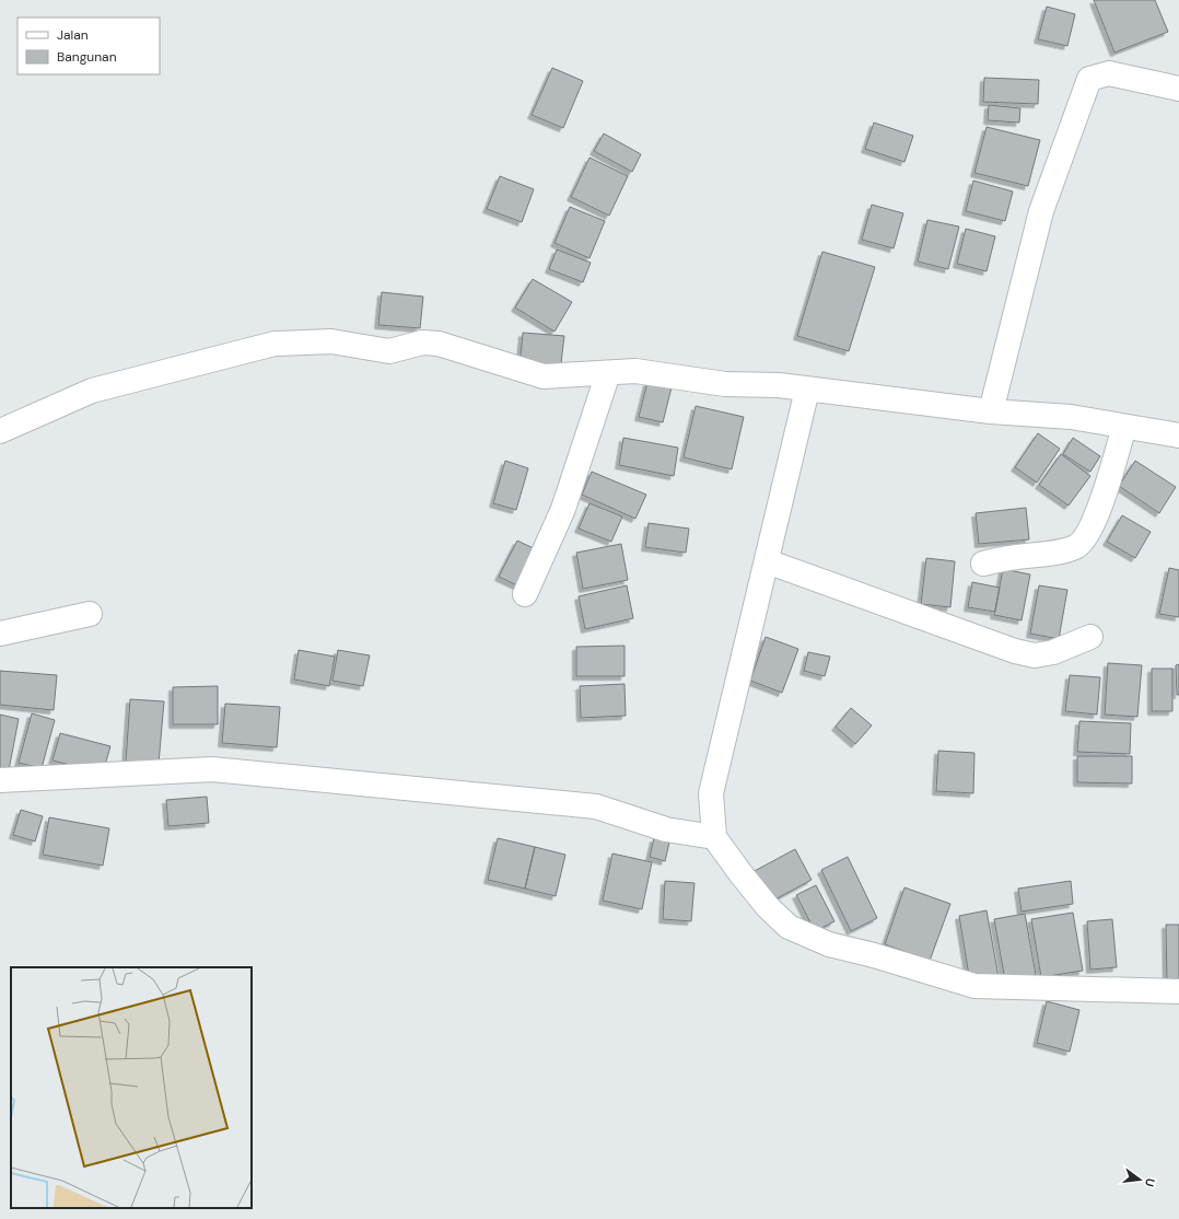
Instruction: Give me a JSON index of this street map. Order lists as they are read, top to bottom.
{
  "legend": ["Jalan", "Bangunan"],
  "north": "right"
}
